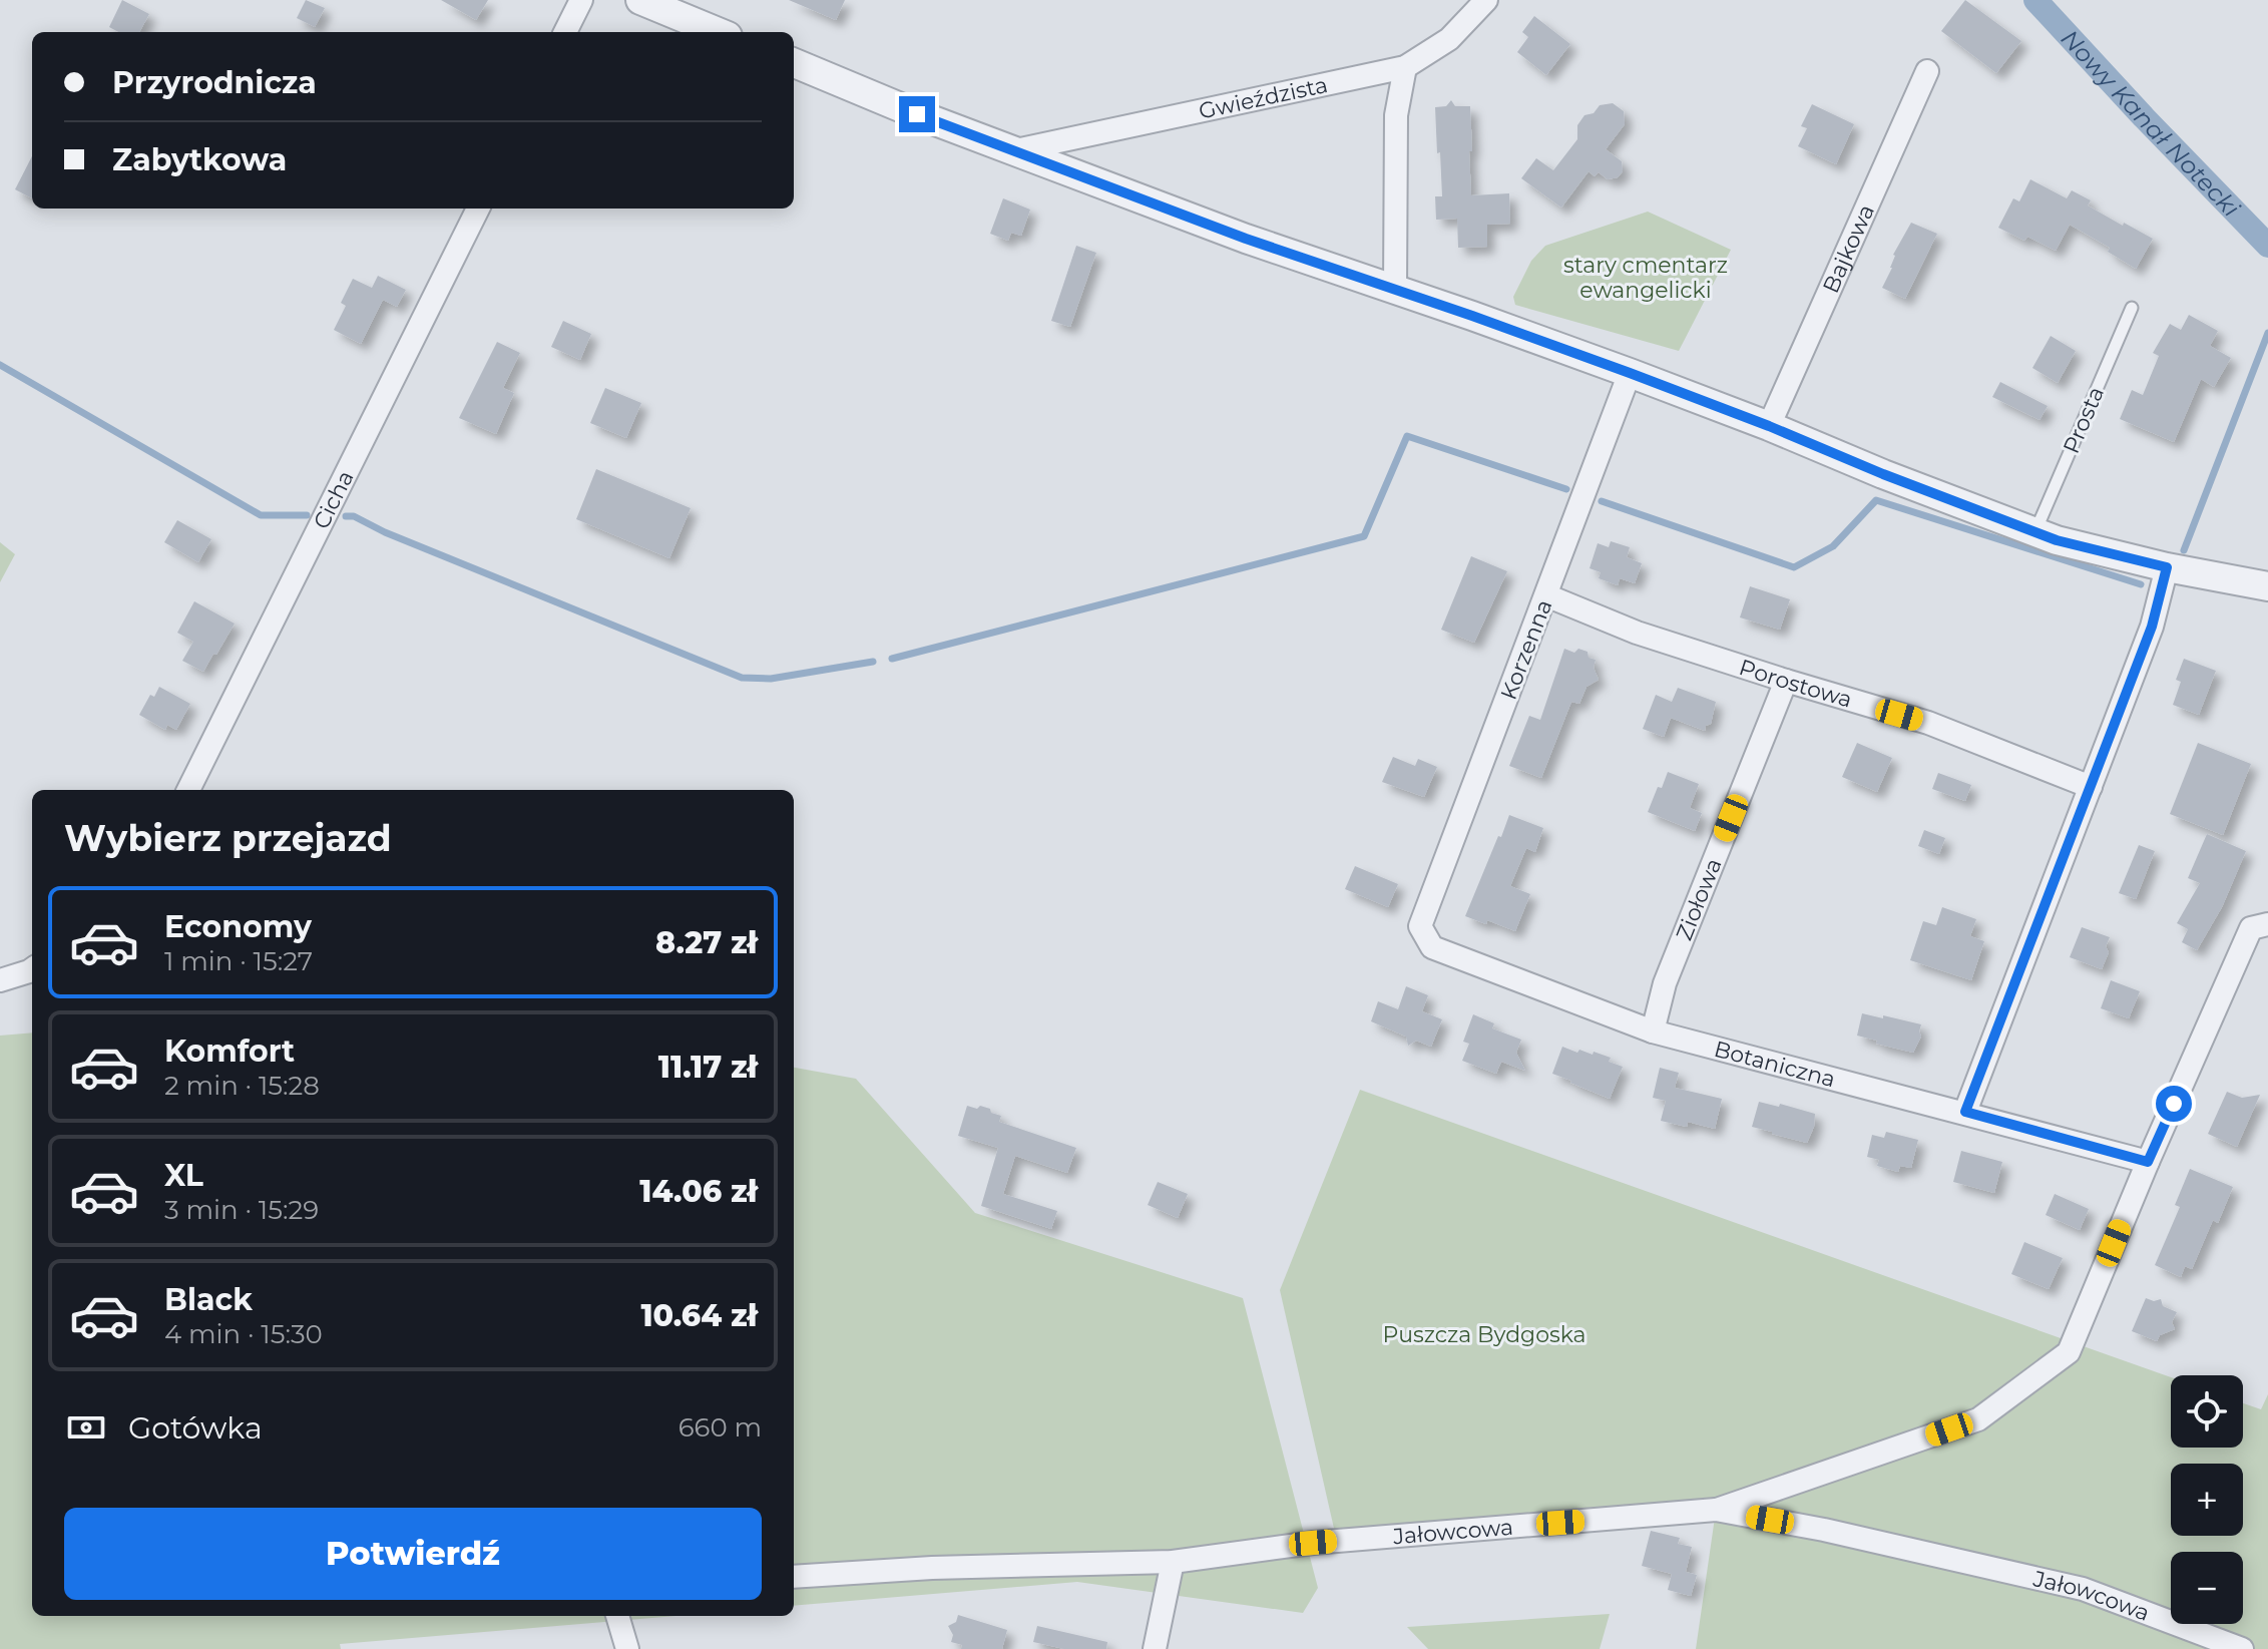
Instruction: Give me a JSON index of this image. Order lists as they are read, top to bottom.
{
  "streets": {
    "street": [
      "Gwieździsta",
      "Bajkowa",
      "Cicha",
      "Korzenna",
      "Porostowa",
      "Ziołowa",
      "Botaniczna",
      "Jałowcowa"
    ],
    "lane": ["Prosta"]
  },
  "crossings": [
    ["Korzenna", "Porostowa"],
    ["Korzenna", "Botaniczna"],
    ["Porostowa", "Ziołowa"],
    ["Ziołowa", "Botaniczna"]
  ],
  "water": ["Nowy Kanał Notecki"],
  "parks": ["stary cmentarz ewangelicki", "Puszcza Bydgoska"],
  "page": {
    "banner": ["Przyrodnicza", "Zabytkowa"],
    "heading": "Wybierz przejazd",
    "list": [
      {
        "name": "Economy",
        "note": "1 min · 15:27",
        "value": "8.27 zł"
      },
      {
        "name": "Komfort",
        "note": "2 min · 15:28",
        "value": "11.17 zł"
      },
      {
        "name": "XL",
        "note": "3 min · 15:29",
        "value": "14.06 zł"
      },
      {
        "name": "Black",
        "note": "4 min · 15:30",
        "value": "10.64 zł"
      }
    ],
    "map_buttons": ["+", "−"],
    "pay": ["Gotówka", "660 m"],
    "buttons": "Potwierdź"
  }
}
